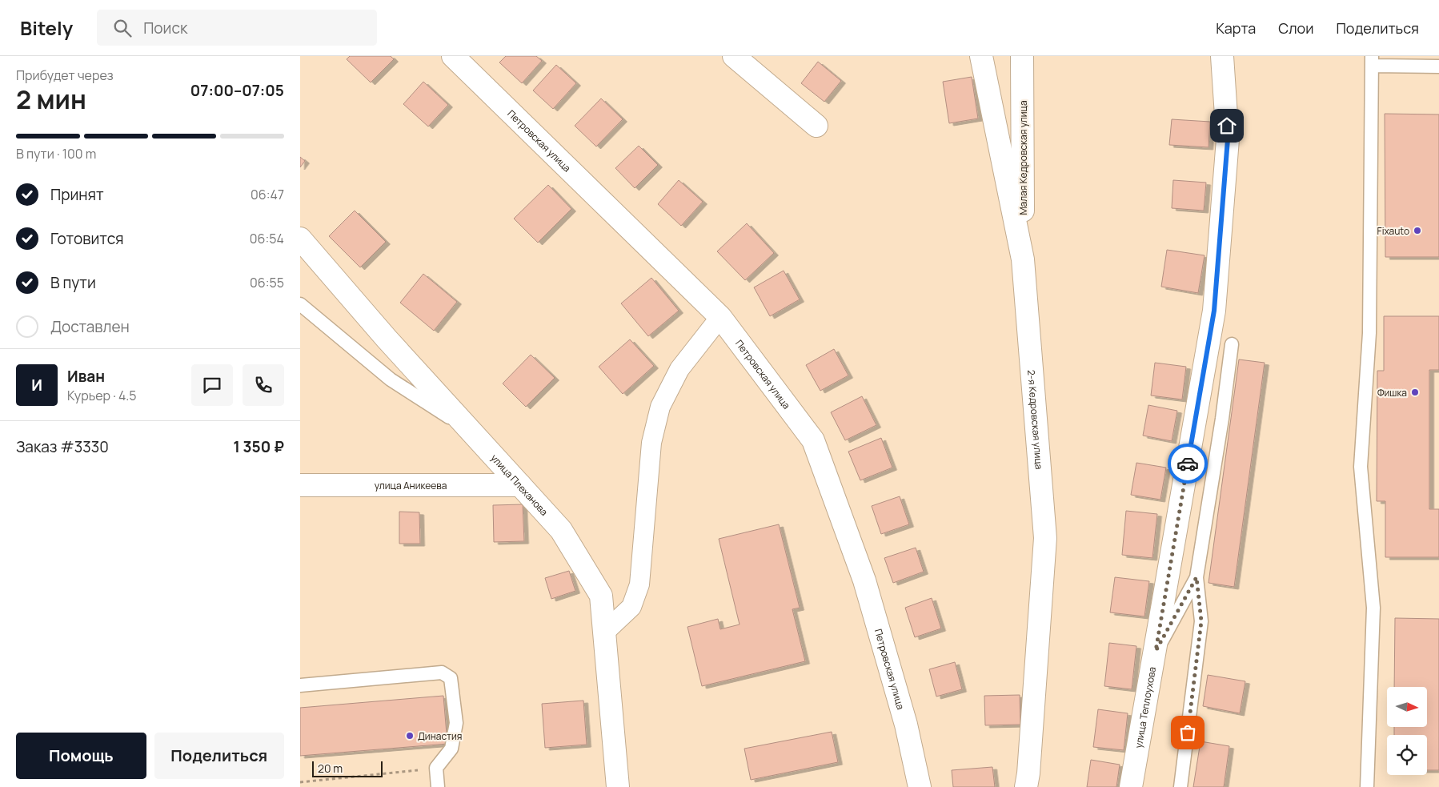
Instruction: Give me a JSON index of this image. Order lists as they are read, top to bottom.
{
  "streets": {
    "street": [
      "Петровская улица",
      "Малая Кедровская улица",
      "2-я Кедровская улица",
      "улица Аникеева",
      "улица Плеханова",
      "улица Теплоухова"
    ]
  },
  "crossings": [
    ["Малая Кедровская улица", "2-я Кедровская улица"],
    ["улица Аникеева", "улица Плеханова"]
  ],
  "places": ["Fixauto", "Фишка", "Династия"],
  "scale_bar": "20 m",
  "north": "right",
  "page": {
    "header": "Bitely",
    "search": "Поиск",
    "nav": ["Карта", "Слои", "Поделиться"],
    "heading": ["2 мин", "Прибудет через", "07:00–07:05"],
    "panel": [
      "Иван",
      "Курьер · 4.5",
      "Заказ #3330",
      "1 350 ₽"
    ],
    "bar": "В пути · 100 m",
    "list": [
      ["Принят", "06:47"],
      ["Готовится", "06:54"],
      ["В пути", "06:55"],
      "Доставлен"
    ],
    "round": "И",
    "buttons": ["Помощь", "Поделиться"],
    "scale": "20 m"
  }
}
